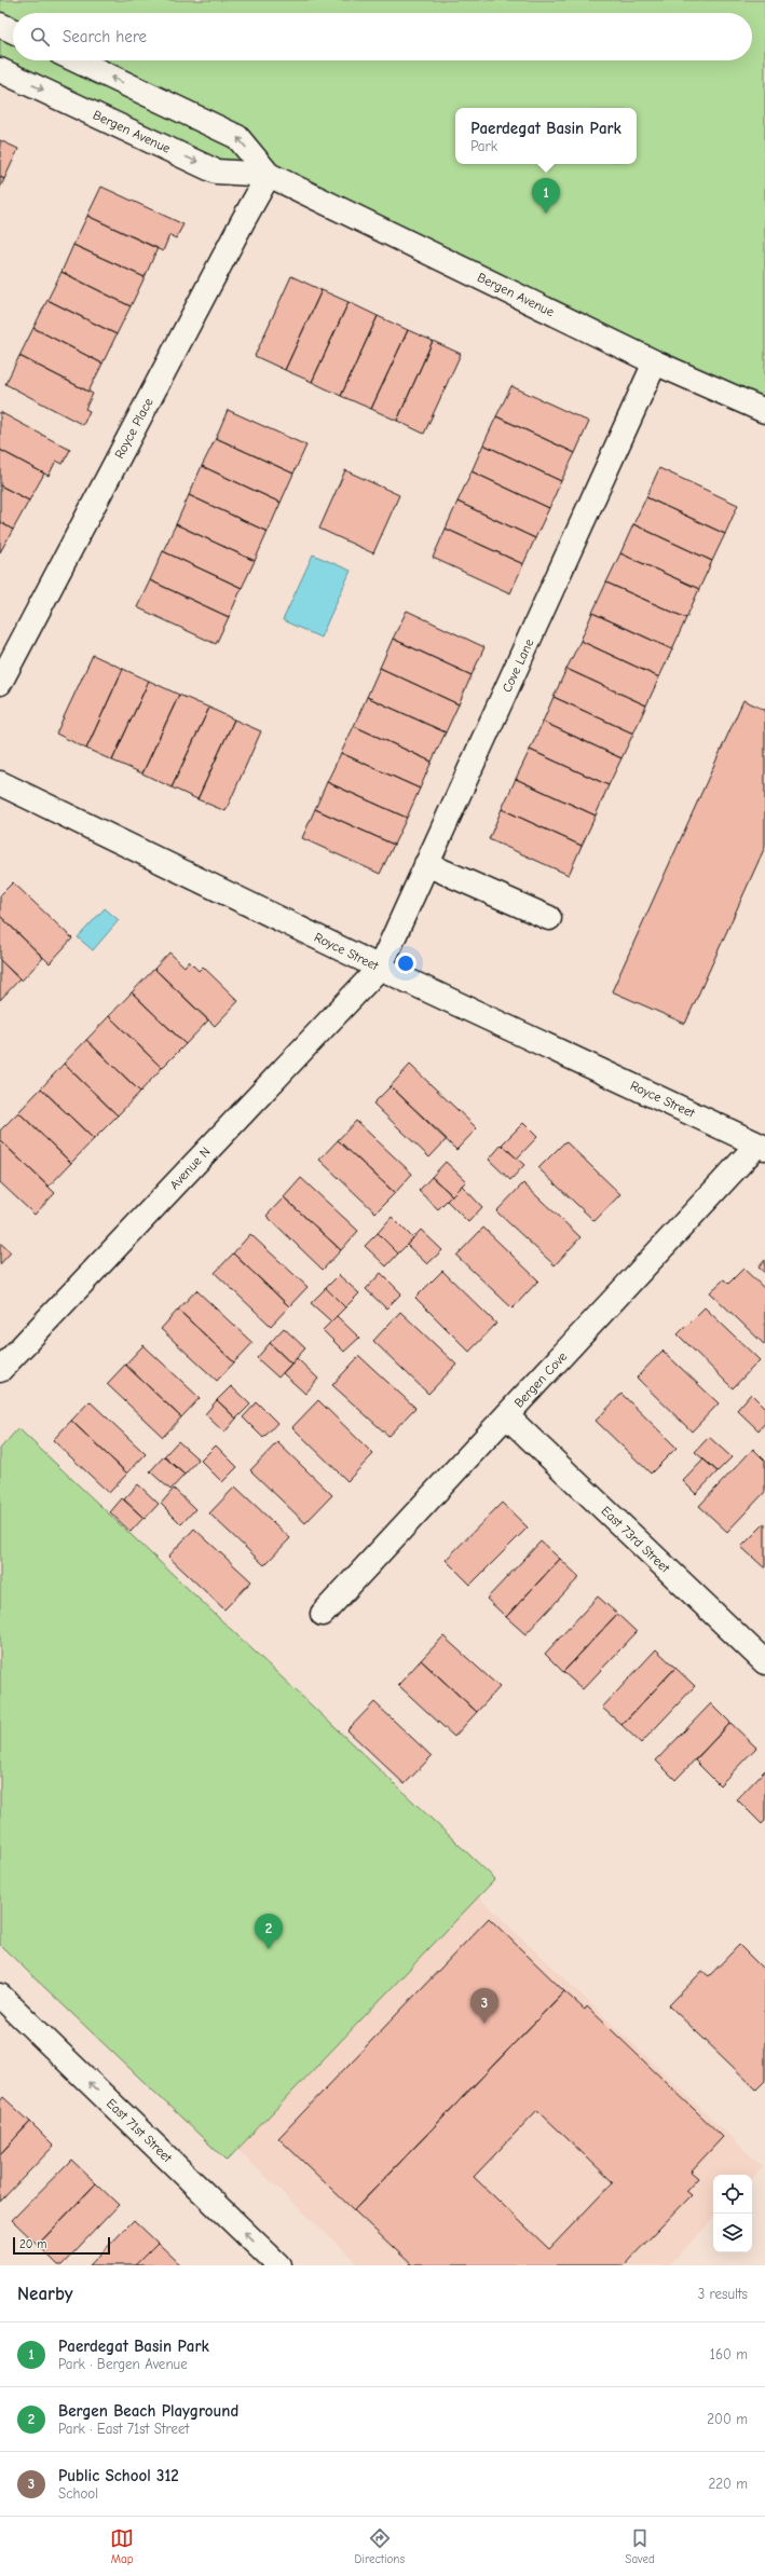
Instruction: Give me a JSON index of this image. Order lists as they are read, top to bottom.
{
  "streets": {
    "street": [
      "Bergen Avenue",
      "Royce Place",
      "Cove Lane",
      "Royce Street",
      "Avenue N",
      "Bergen Cove",
      "East 73rd Street",
      "East 71st Street"
    ]
  },
  "crossings": [
    ["Bergen Avenue", "Royce Place"],
    ["Bergen Avenue", "Cove Lane"],
    ["Cove Lane", "Royce Street"],
    ["Cove Lane", "Avenue N"],
    ["Royce Street", "Avenue N"],
    ["Royce Street", "Bergen Cove"],
    ["Bergen Cove", "East 73rd Street"]
  ],
  "one_way": ["East 71st Street"],
  "scale_bar": "20 m",
  "page": {
    "search": "Search here",
    "popup": ["Paerdegat Basin Park", "Park"],
    "pins": ["1", "2", "3"],
    "scale": "20 m",
    "heading": ["Nearby", "3 results"],
    "list": [
      {
        "mark": "1",
        "name": "Paerdegat Basin Park",
        "note": "Park · Bergen Avenue",
        "value": "160 m"
      },
      {
        "mark": "2",
        "name": "Bergen Beach Playground",
        "note": "Park · East 71st Street",
        "value": "200 m"
      },
      {
        "mark": "3",
        "name": "Public School 312",
        "note": "School",
        "value": "220 m"
      }
    ],
    "nav": ["Map", "Directions", "Saved"]
  }
}
